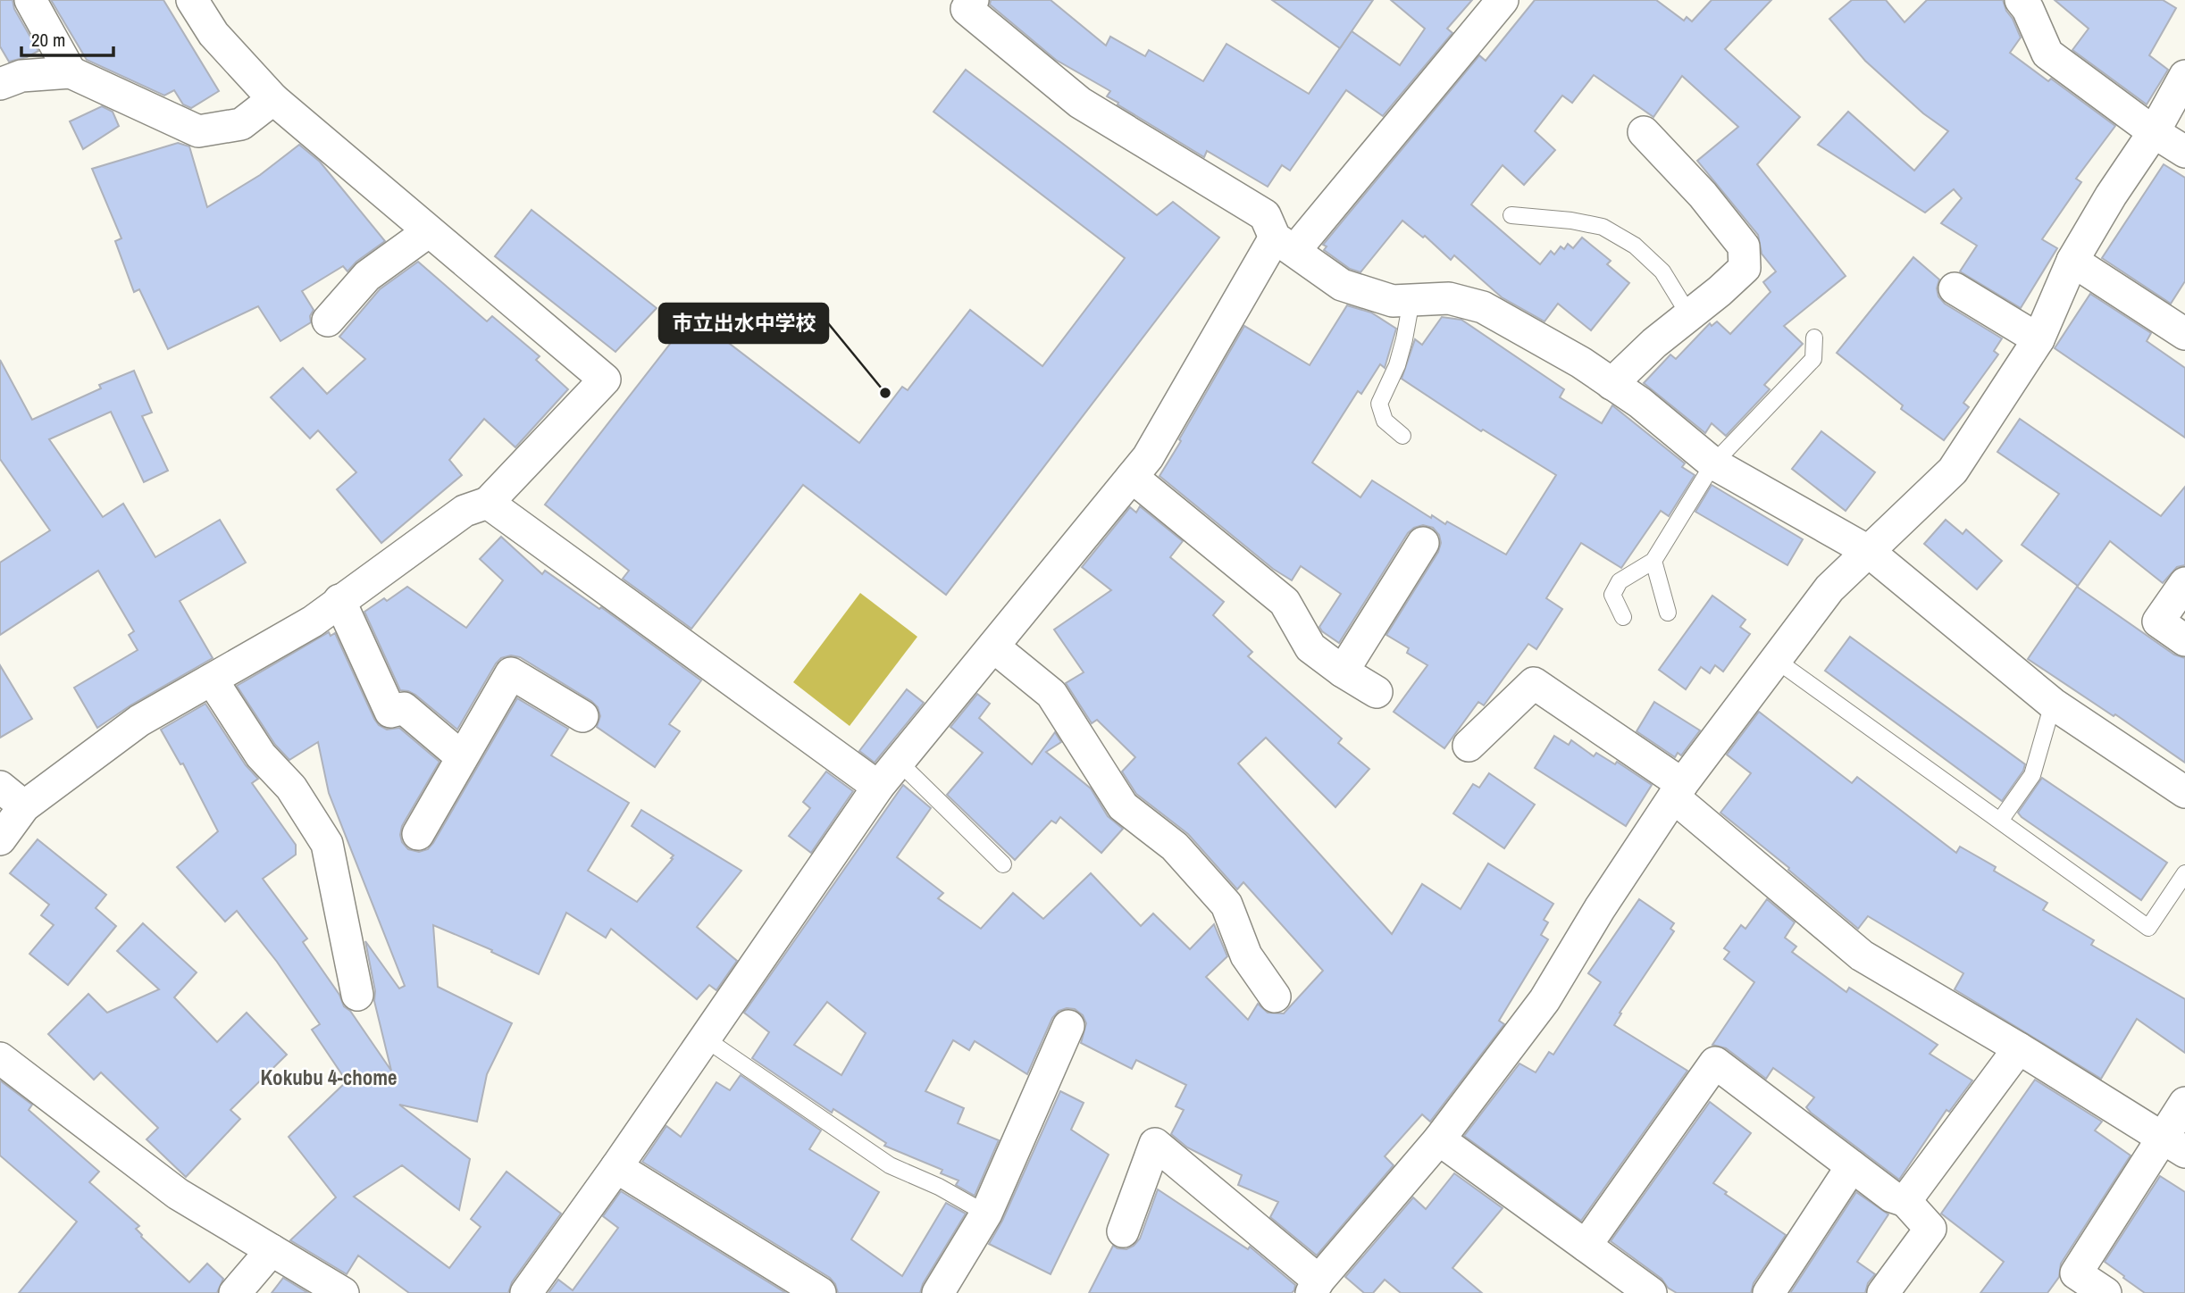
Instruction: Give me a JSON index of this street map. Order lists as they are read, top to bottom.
{
  "districts": ["Kokubu 4-chome"],
  "places": ["市立出水中学校"],
  "scale_bar": "20 m"
}
